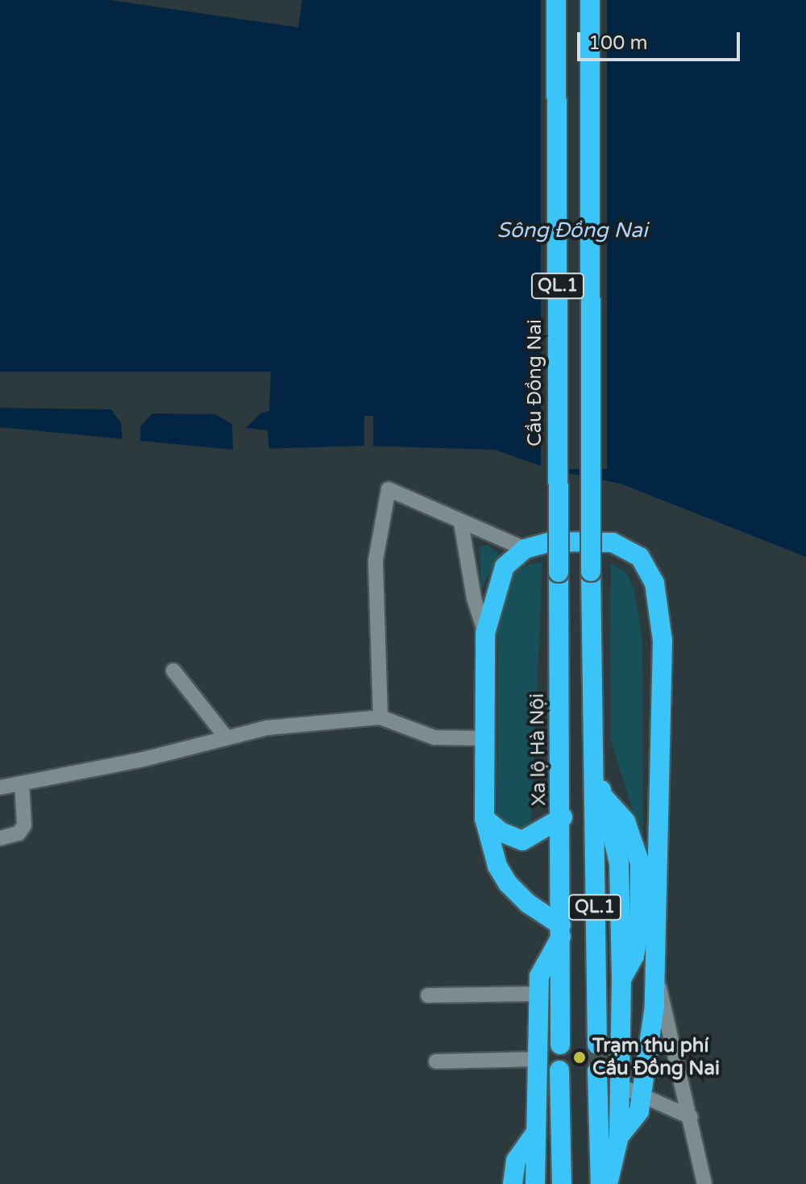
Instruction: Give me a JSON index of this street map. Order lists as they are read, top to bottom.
{
  "streets": {
    "highway": ["QL.1", "Cầu Đồng Nai", "Xa lộ Hà Nội"]
  },
  "crossings": [
    ["QL.1", "Xa lộ Hà Nội"],
    ["Cầu Đồng Nai", "Xa lộ Hà Nội"]
  ],
  "water": ["Sông Đồng Nai"],
  "places": ["Trạm thu phí Cầu Đồng Nai"],
  "scale_bar": "100 m"
}
